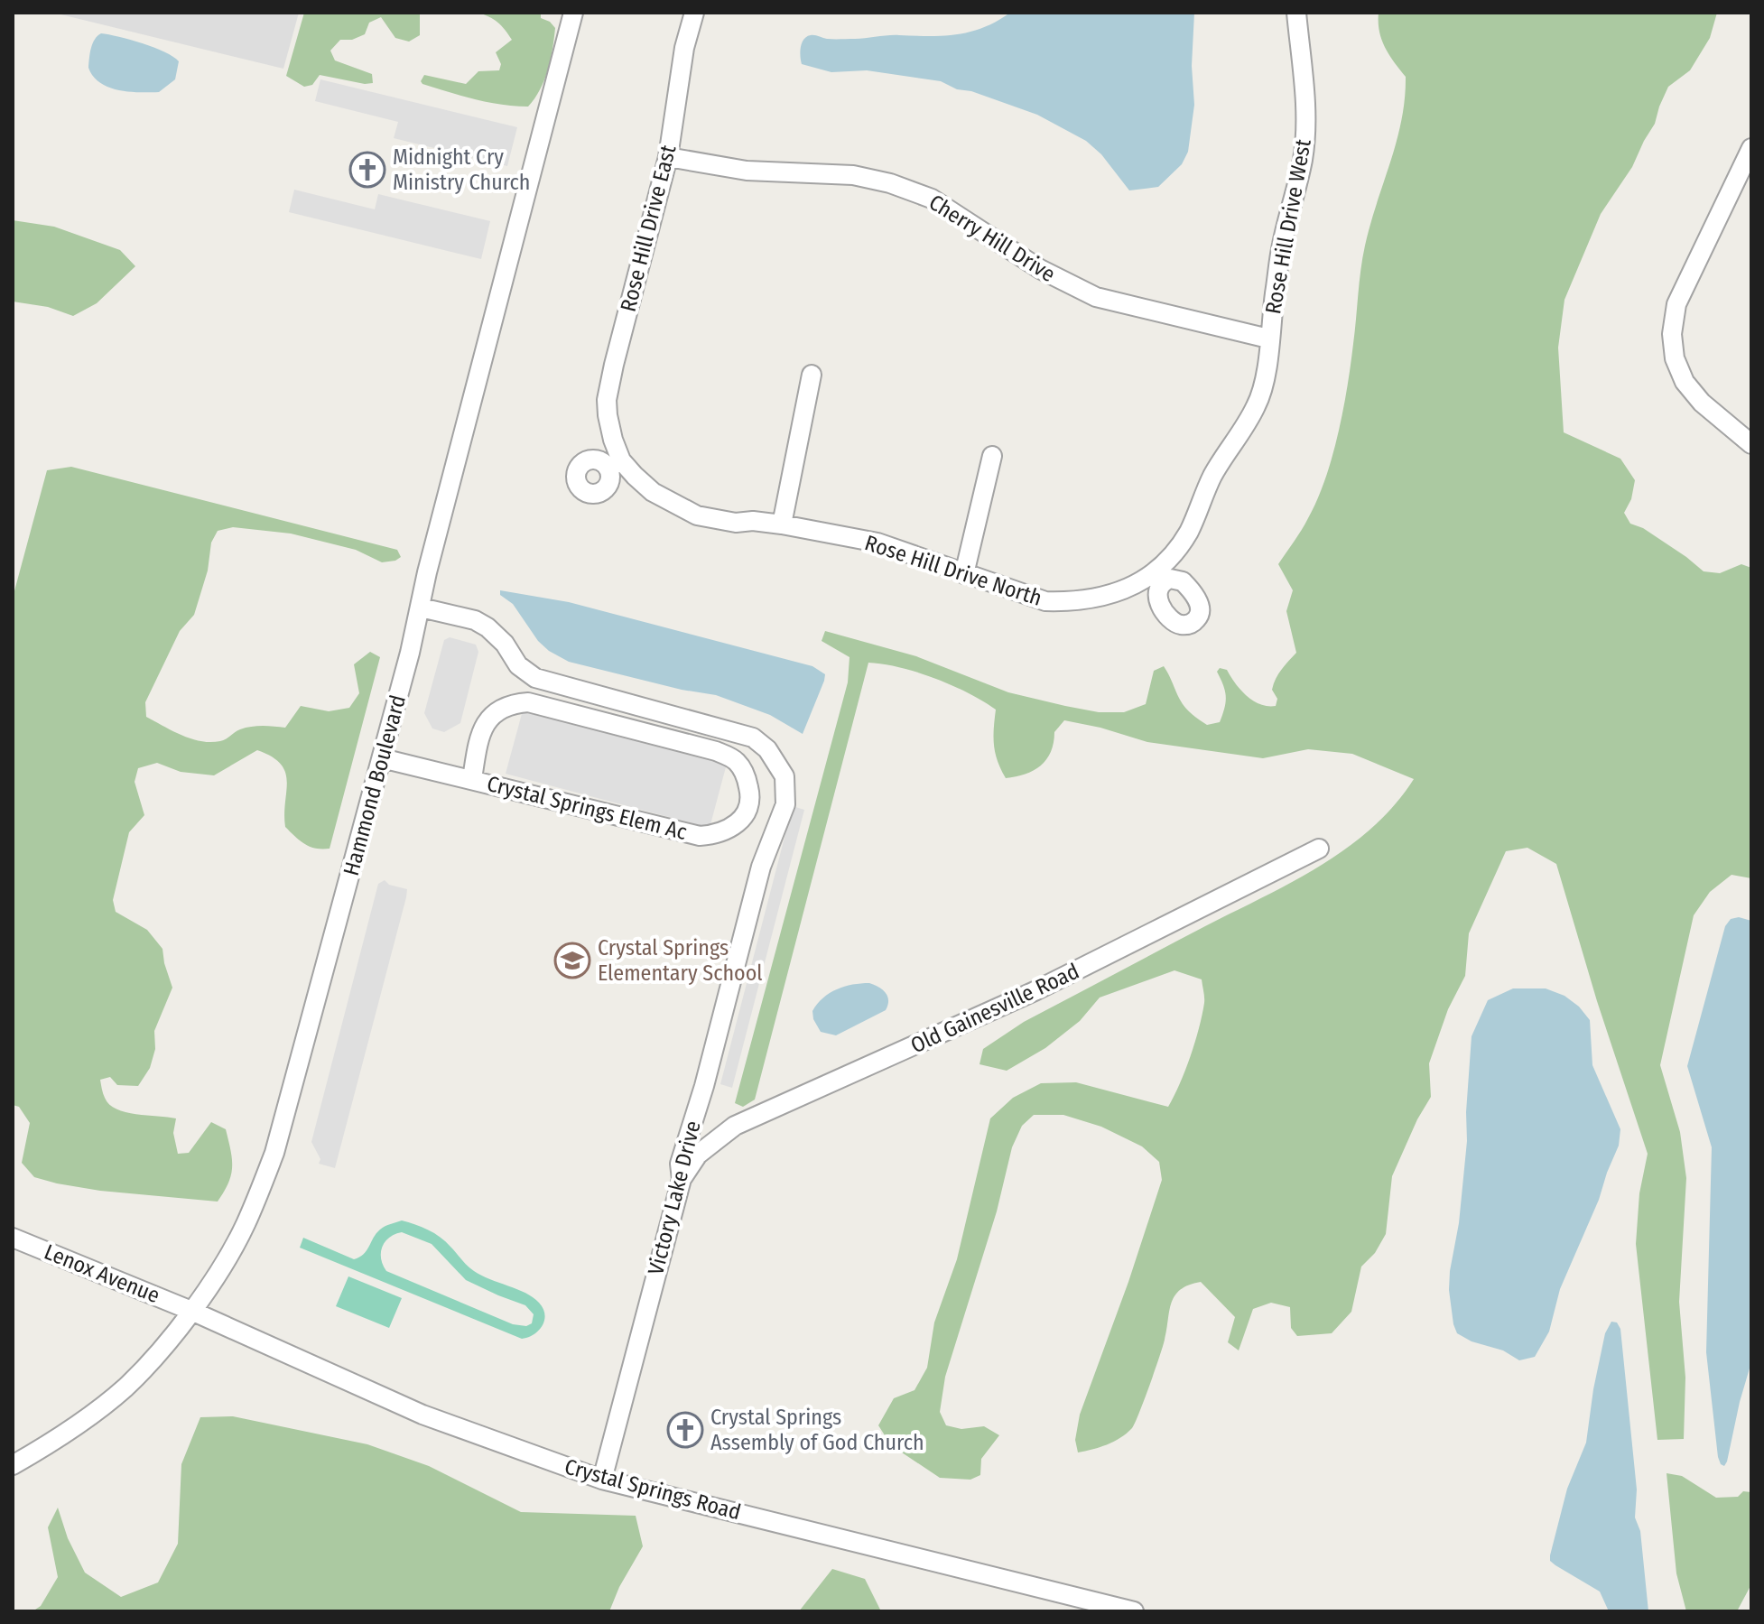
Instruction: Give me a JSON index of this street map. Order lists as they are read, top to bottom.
{
  "streets": {
    "street": [
      "Rose Hill Drive West",
      "Rose Hill Drive East",
      "Cherry Hill Drive",
      "Rose Hill Drive North",
      "Hammond Boulevard",
      "Crystal Springs Elem Ac",
      "Old Gainesville Road",
      "Victory Lake Drive",
      "Lenox Avenue",
      "Crystal Springs Road"
    ]
  },
  "crossings": [
    ["Rose Hill Drive West", "Cherry Hill Drive"],
    ["Rose Hill Drive West", "Rose Hill Drive North"],
    ["Rose Hill Drive East", "Cherry Hill Drive"],
    ["Rose Hill Drive East", "Rose Hill Drive North"],
    ["Hammond Boulevard", "Crystal Springs Elem Ac"],
    ["Hammond Boulevard", "Victory Lake Drive"],
    ["Hammond Boulevard", "Lenox Avenue"],
    ["Hammond Boulevard", "Crystal Springs Road"],
    ["Old Gainesville Road", "Victory Lake Drive"],
    ["Victory Lake Drive", "Crystal Springs Road"],
    ["Lenox Avenue", "Crystal Springs Road"]
  ],
  "places": {
    "church": ["Midnight Cry Ministry Church", "Crystal Springs Assembly of God Church"],
    "school or university": ["Crystal Springs Elementary School"]
  }
}
